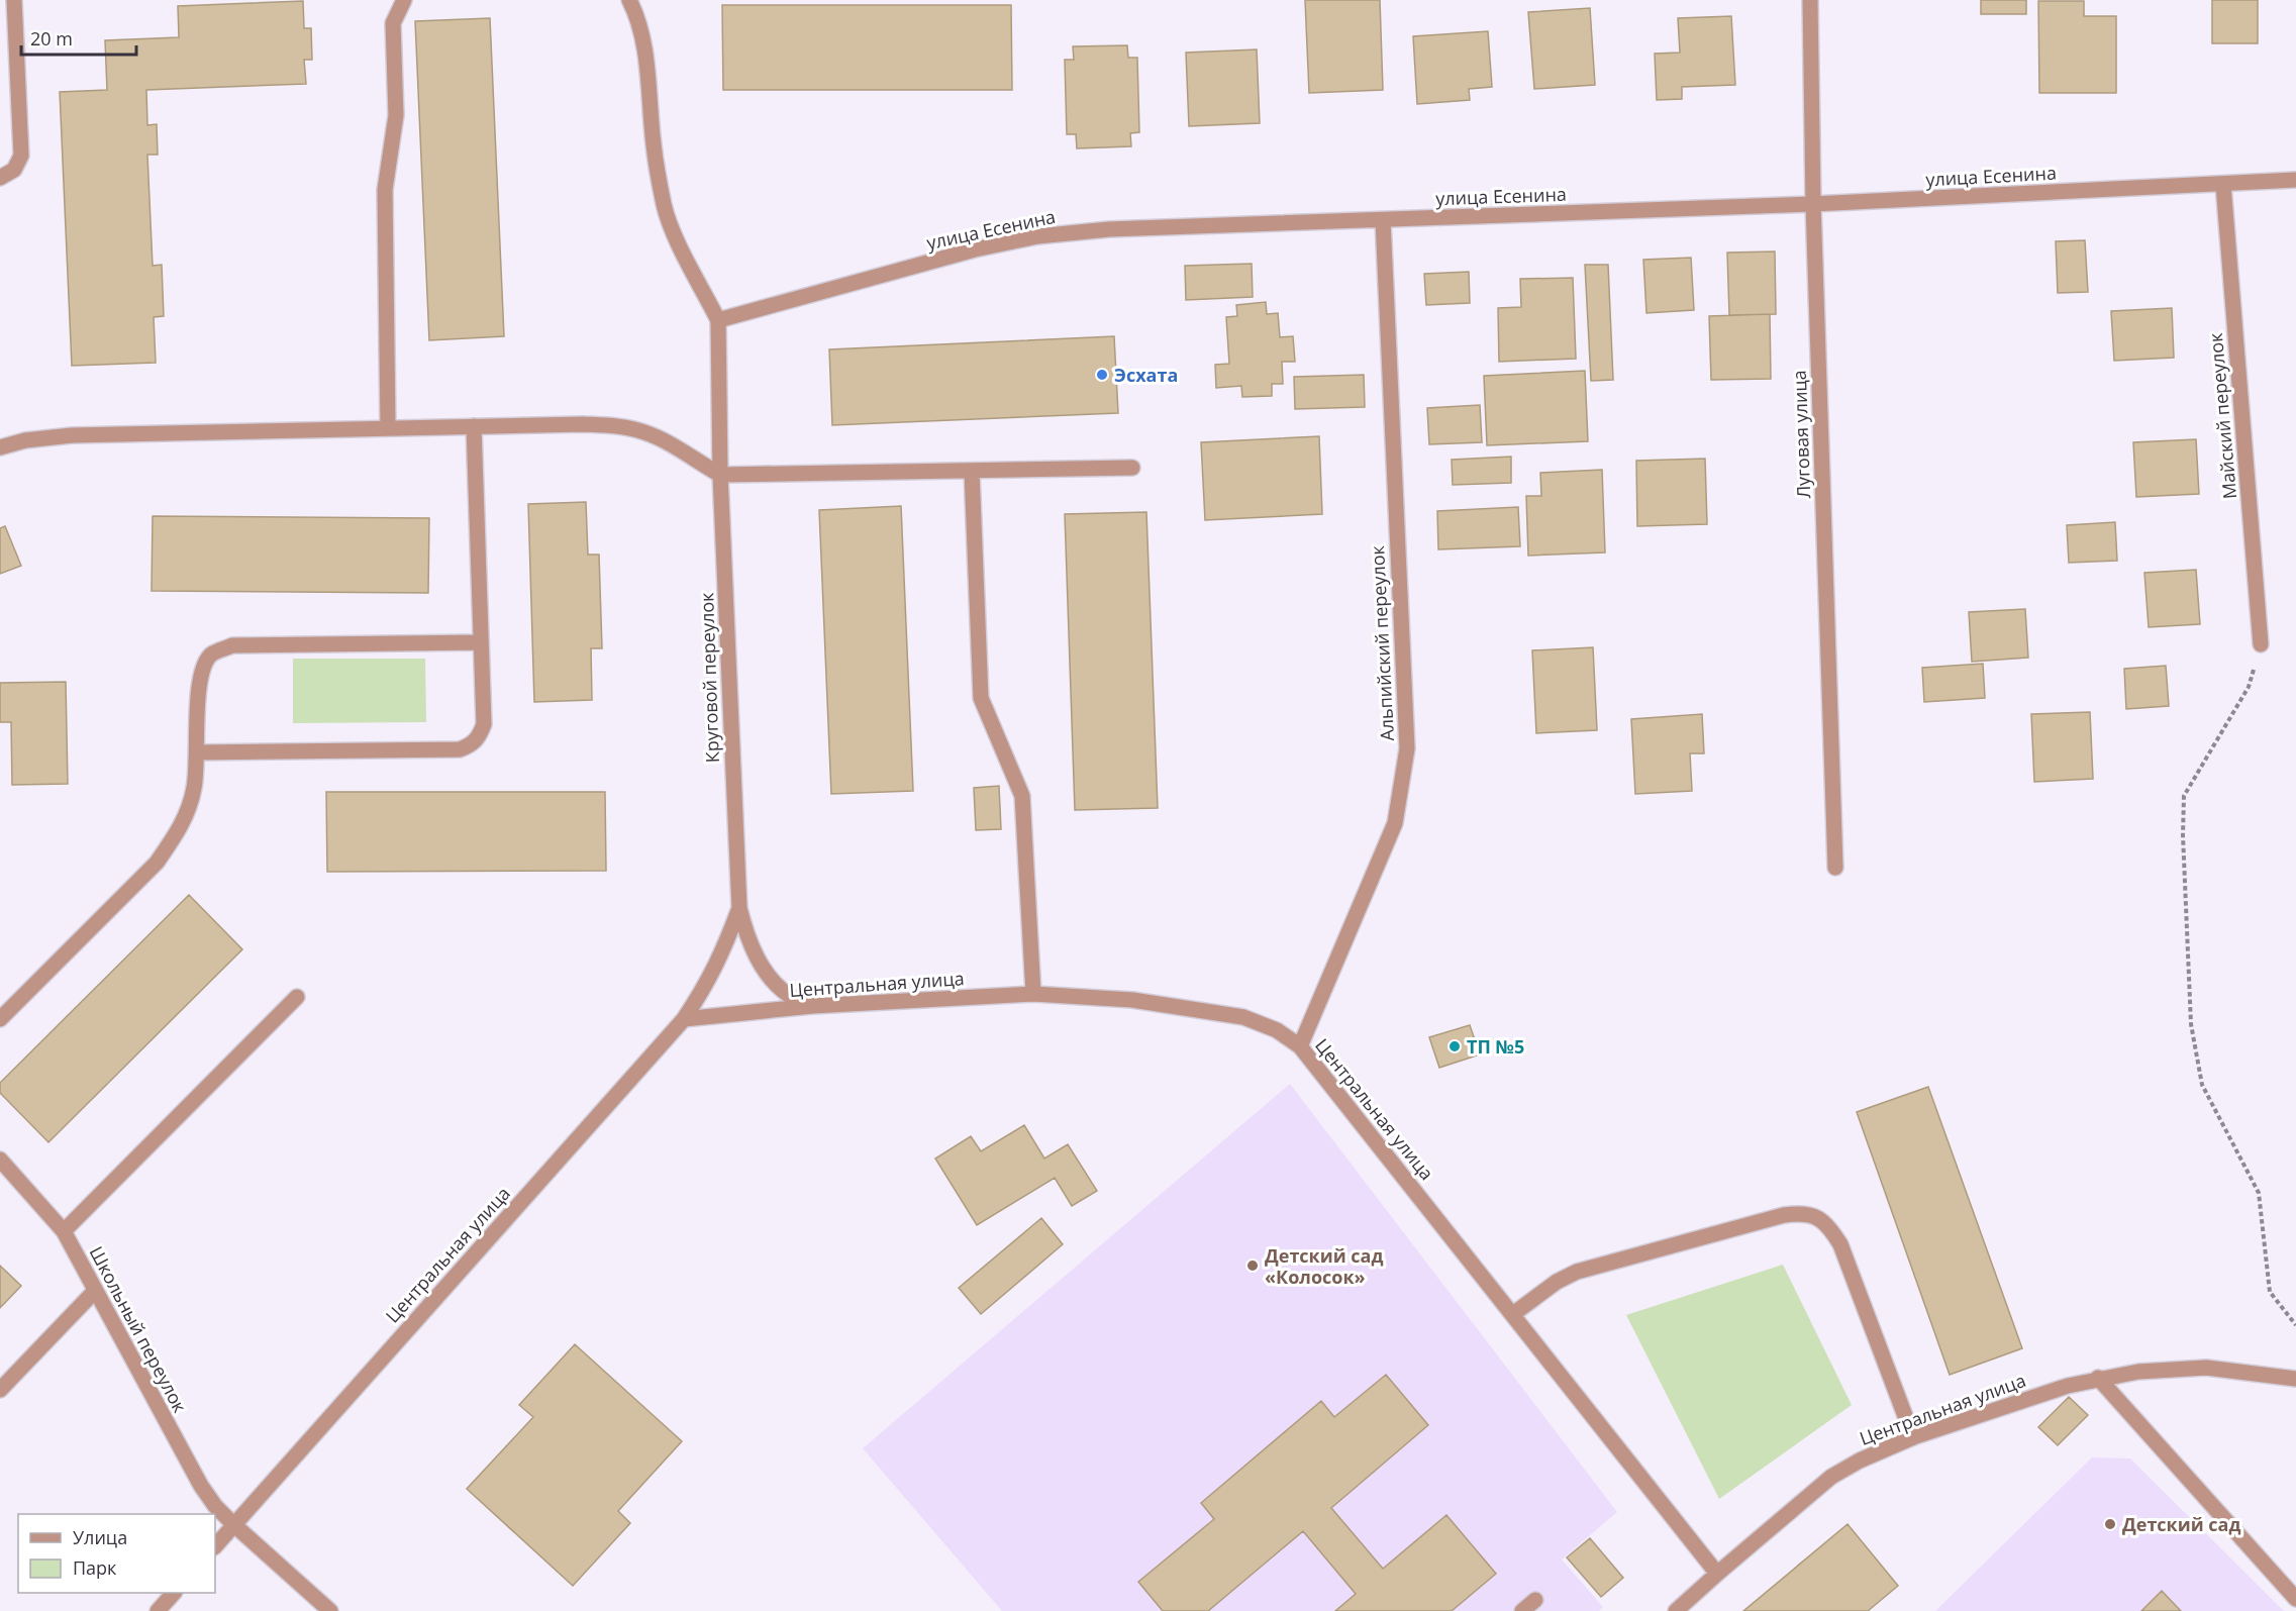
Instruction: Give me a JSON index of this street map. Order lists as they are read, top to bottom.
{
  "streets": {
    "street": [
      "улица Есенина",
      "Майский переулок",
      "Луговая улица",
      "Альпийский переулок",
      "Круговой переулок",
      "Центральная улица",
      "Школьный переулок"
    ]
  },
  "crossings": [
    ["улица Есенина", "Майский переулок"],
    ["улица Есенина", "Луговая улица"],
    ["улица Есенина", "Альпийский переулок"],
    ["улица Есенина", "Круговой переулок"],
    ["Альпийский переулок", "Центральная улица"],
    ["Круговой переулок", "Центральная улица"],
    ["Центральная улица", "Школьный переулок"]
  ],
  "places": [
    "Эсхата",
    "ТП №5",
    "Детский сад «Колосок»",
    "Детский сад"
  ],
  "legend": ["Улица", "Парк"],
  "scale_bar": "20 m"
}
